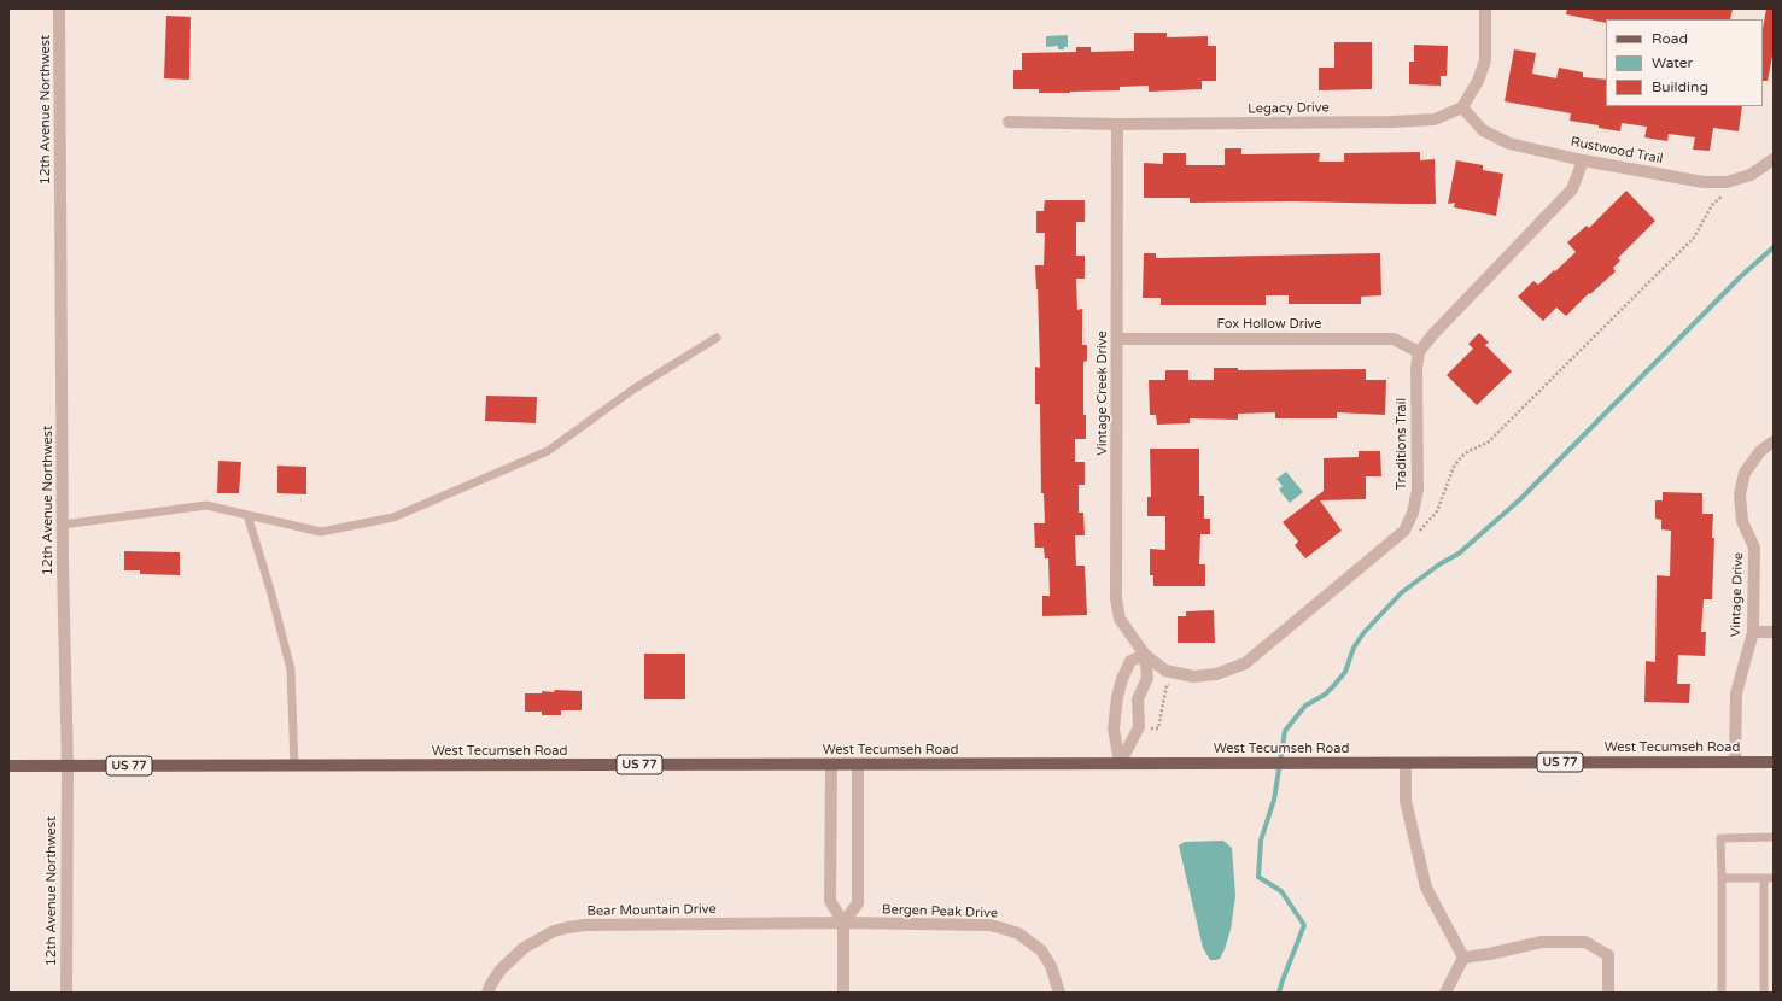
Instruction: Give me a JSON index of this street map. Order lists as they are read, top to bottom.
{
  "streets": {
    "main road": ["West Tecumseh Road", "US 77"],
    "street": [
      "Legacy Drive",
      "12th Avenue Northwest",
      "Rustwood Trail",
      "Fox Hollow Drive",
      "Vintage Creek Drive",
      "Traditions Trail",
      "Vintage Drive",
      "Bear Mountain Drive",
      "Bergen Peak Drive"
    ]
  },
  "crossings": [
    ["Legacy Drive", "Rustwood Trail"],
    ["Legacy Drive", "Vintage Creek Drive"],
    ["12th Avenue Northwest", "West Tecumseh Road"],
    ["Fox Hollow Drive", "Vintage Creek Drive"],
    ["Fox Hollow Drive", "Traditions Trail"],
    ["Vintage Creek Drive", "Traditions Trail"],
    ["Vintage Drive", "West Tecumseh Road"],
    ["Bear Mountain Drive", "Bergen Peak Drive"]
  ],
  "legend": ["Road", "Water", "Building"]
}
